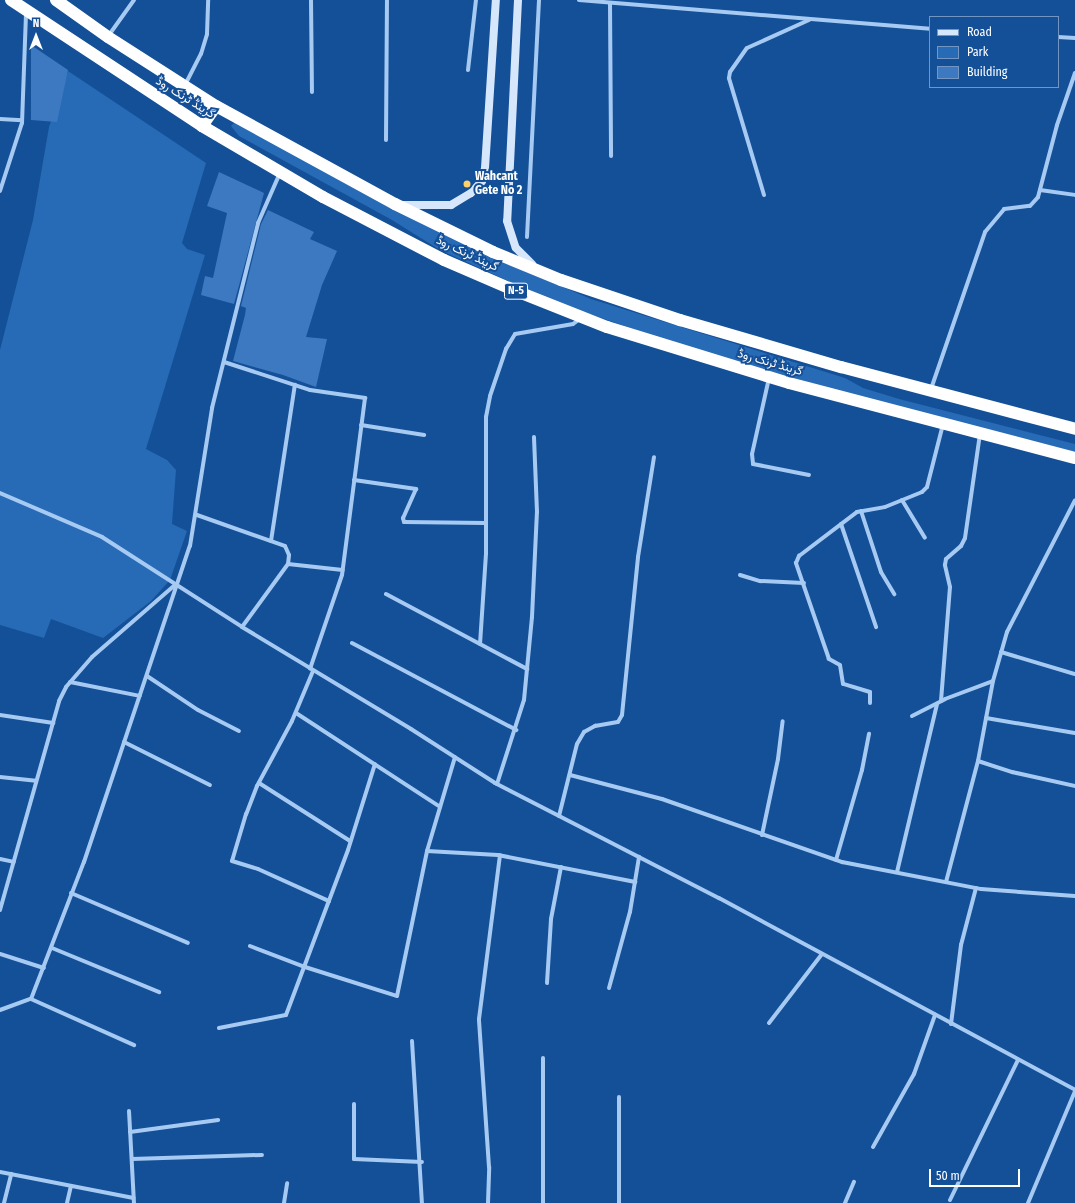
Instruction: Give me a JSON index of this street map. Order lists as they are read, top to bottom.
{
  "streets": {
    "highway": ["گرینڈ ٹرنک روڈ", "N-5"]
  },
  "places": ["Wahcant Gete No 2"],
  "legend": ["Road", "Park", "Building"],
  "scale_bar": "50 m",
  "north": "top"
}
